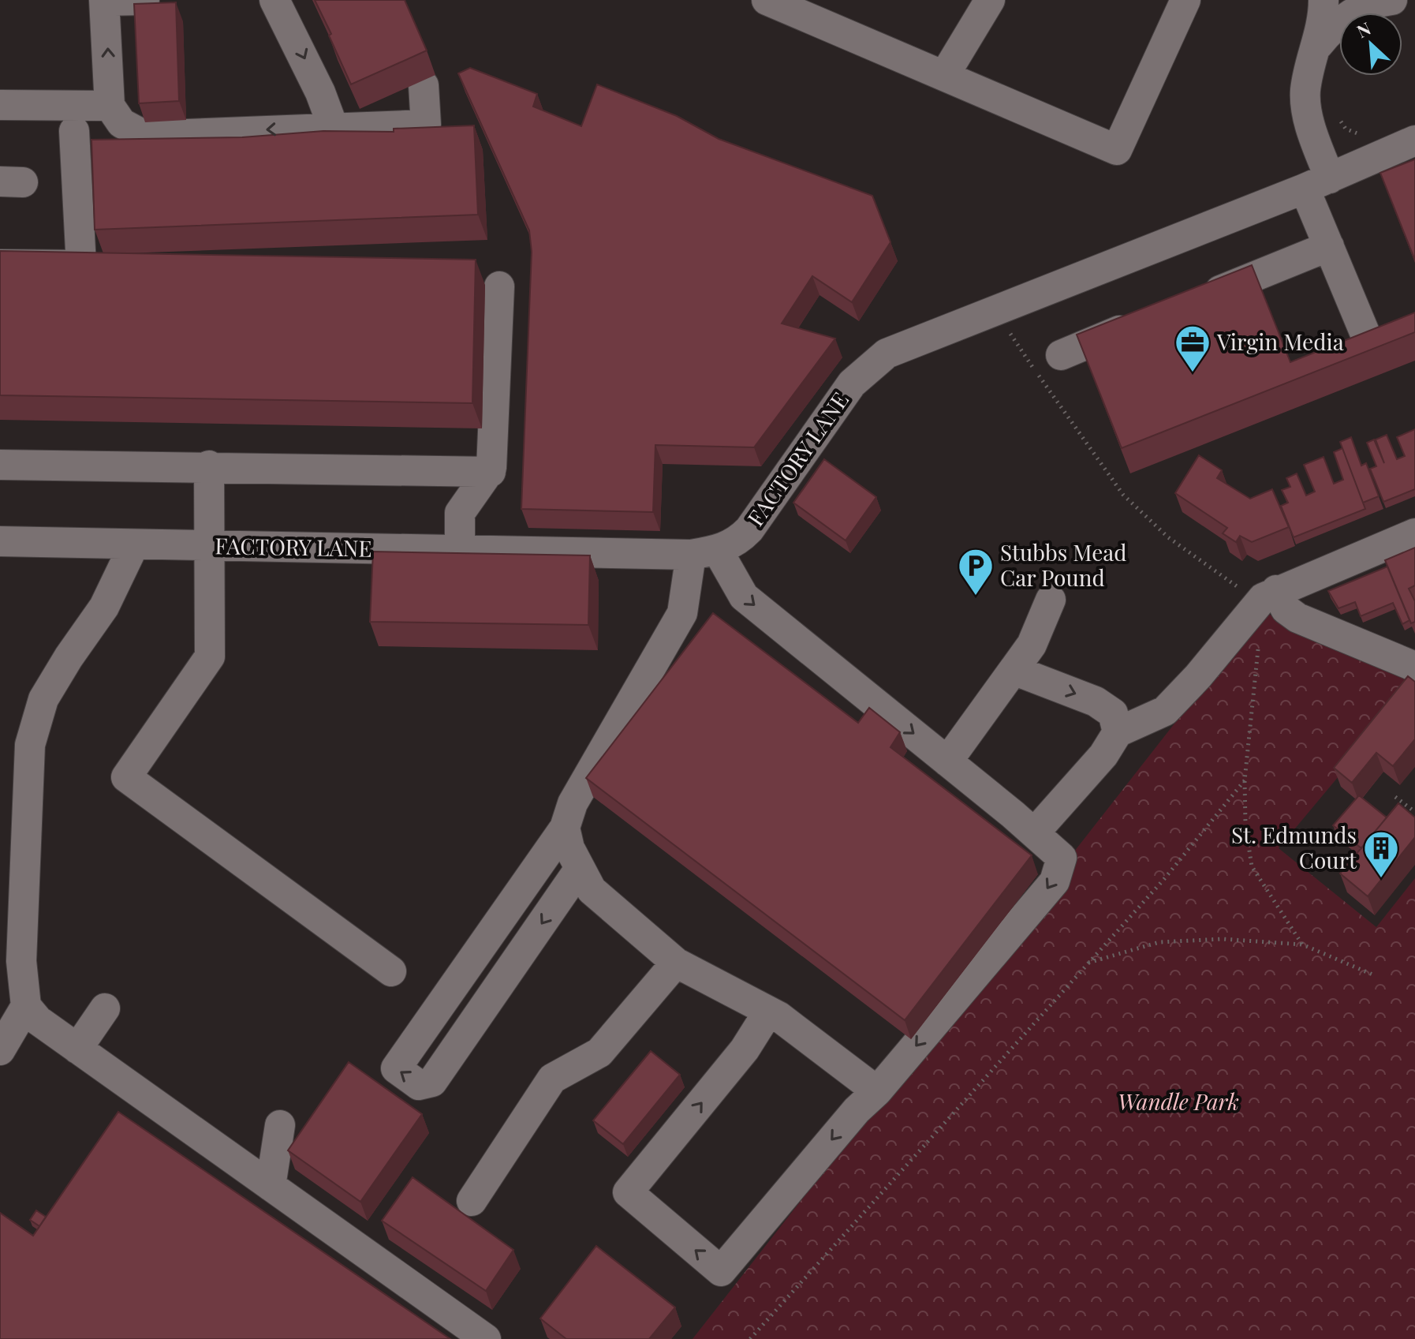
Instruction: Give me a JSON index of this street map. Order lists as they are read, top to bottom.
{
  "streets": {
    "street": ["FACTORY LANE"]
  },
  "parks": ["Wandle Park"],
  "places": {
    "office": ["Virgin Media"],
    "parking": ["Stubbs Mead Car Pound"],
    "building": ["St. Edmunds Court"]
  },
  "north": "top left"
}
